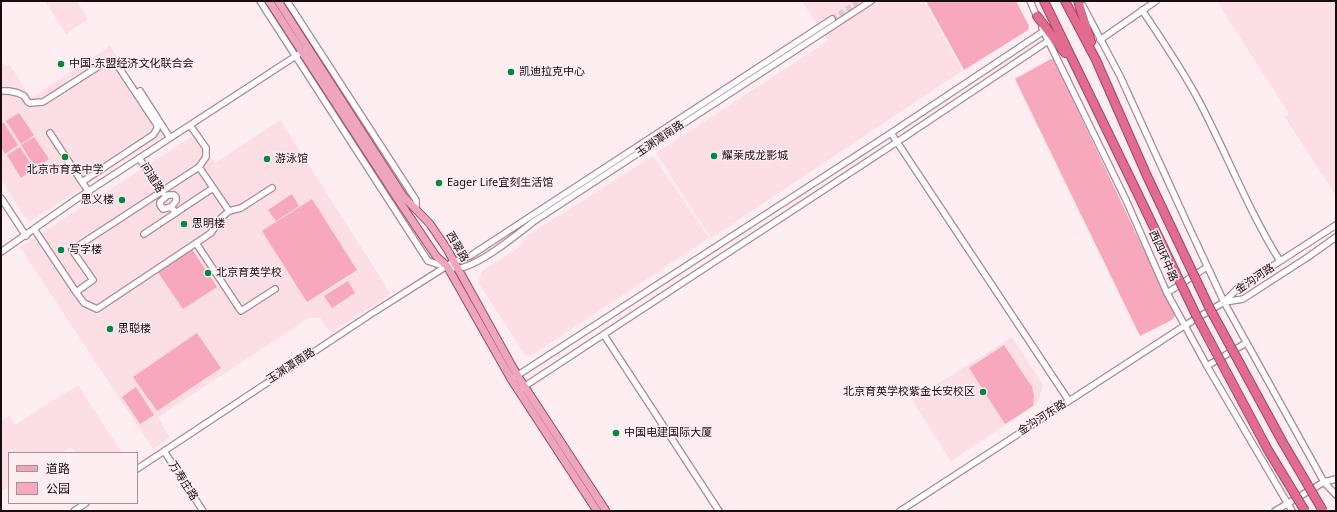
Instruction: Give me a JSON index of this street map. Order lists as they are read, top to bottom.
{
  "streets": {
    "highway": ["西四环中路"],
    "main road": ["西翠路"],
    "street": [
      "玉渊潭南路",
      "问道路",
      "金沟河路",
      "金沟河东路",
      "万寿庄路"
    ]
  },
  "crossings": [
    ["玉渊潭南路", "西翠路"],
    ["玉渊潭南路", "万寿庄路"],
    ["西四环中路", "金沟河东路"],
    ["金沟河路", "金沟河东路"]
  ],
  "places": [
    "中国-东盟经济文化联合会",
    "凯迪拉克中心",
    "耀莱成龙影城",
    "北京市育英中学",
    "游泳馆",
    "Eager Life宜刻生活馆",
    "思义楼",
    "思明楼",
    "写字楼",
    "北京育英学校",
    "思聪楼",
    "北京育英学校紫金长安校区",
    "中国电建国际大厦"
  ],
  "legend": ["道路", "公园"]
}
